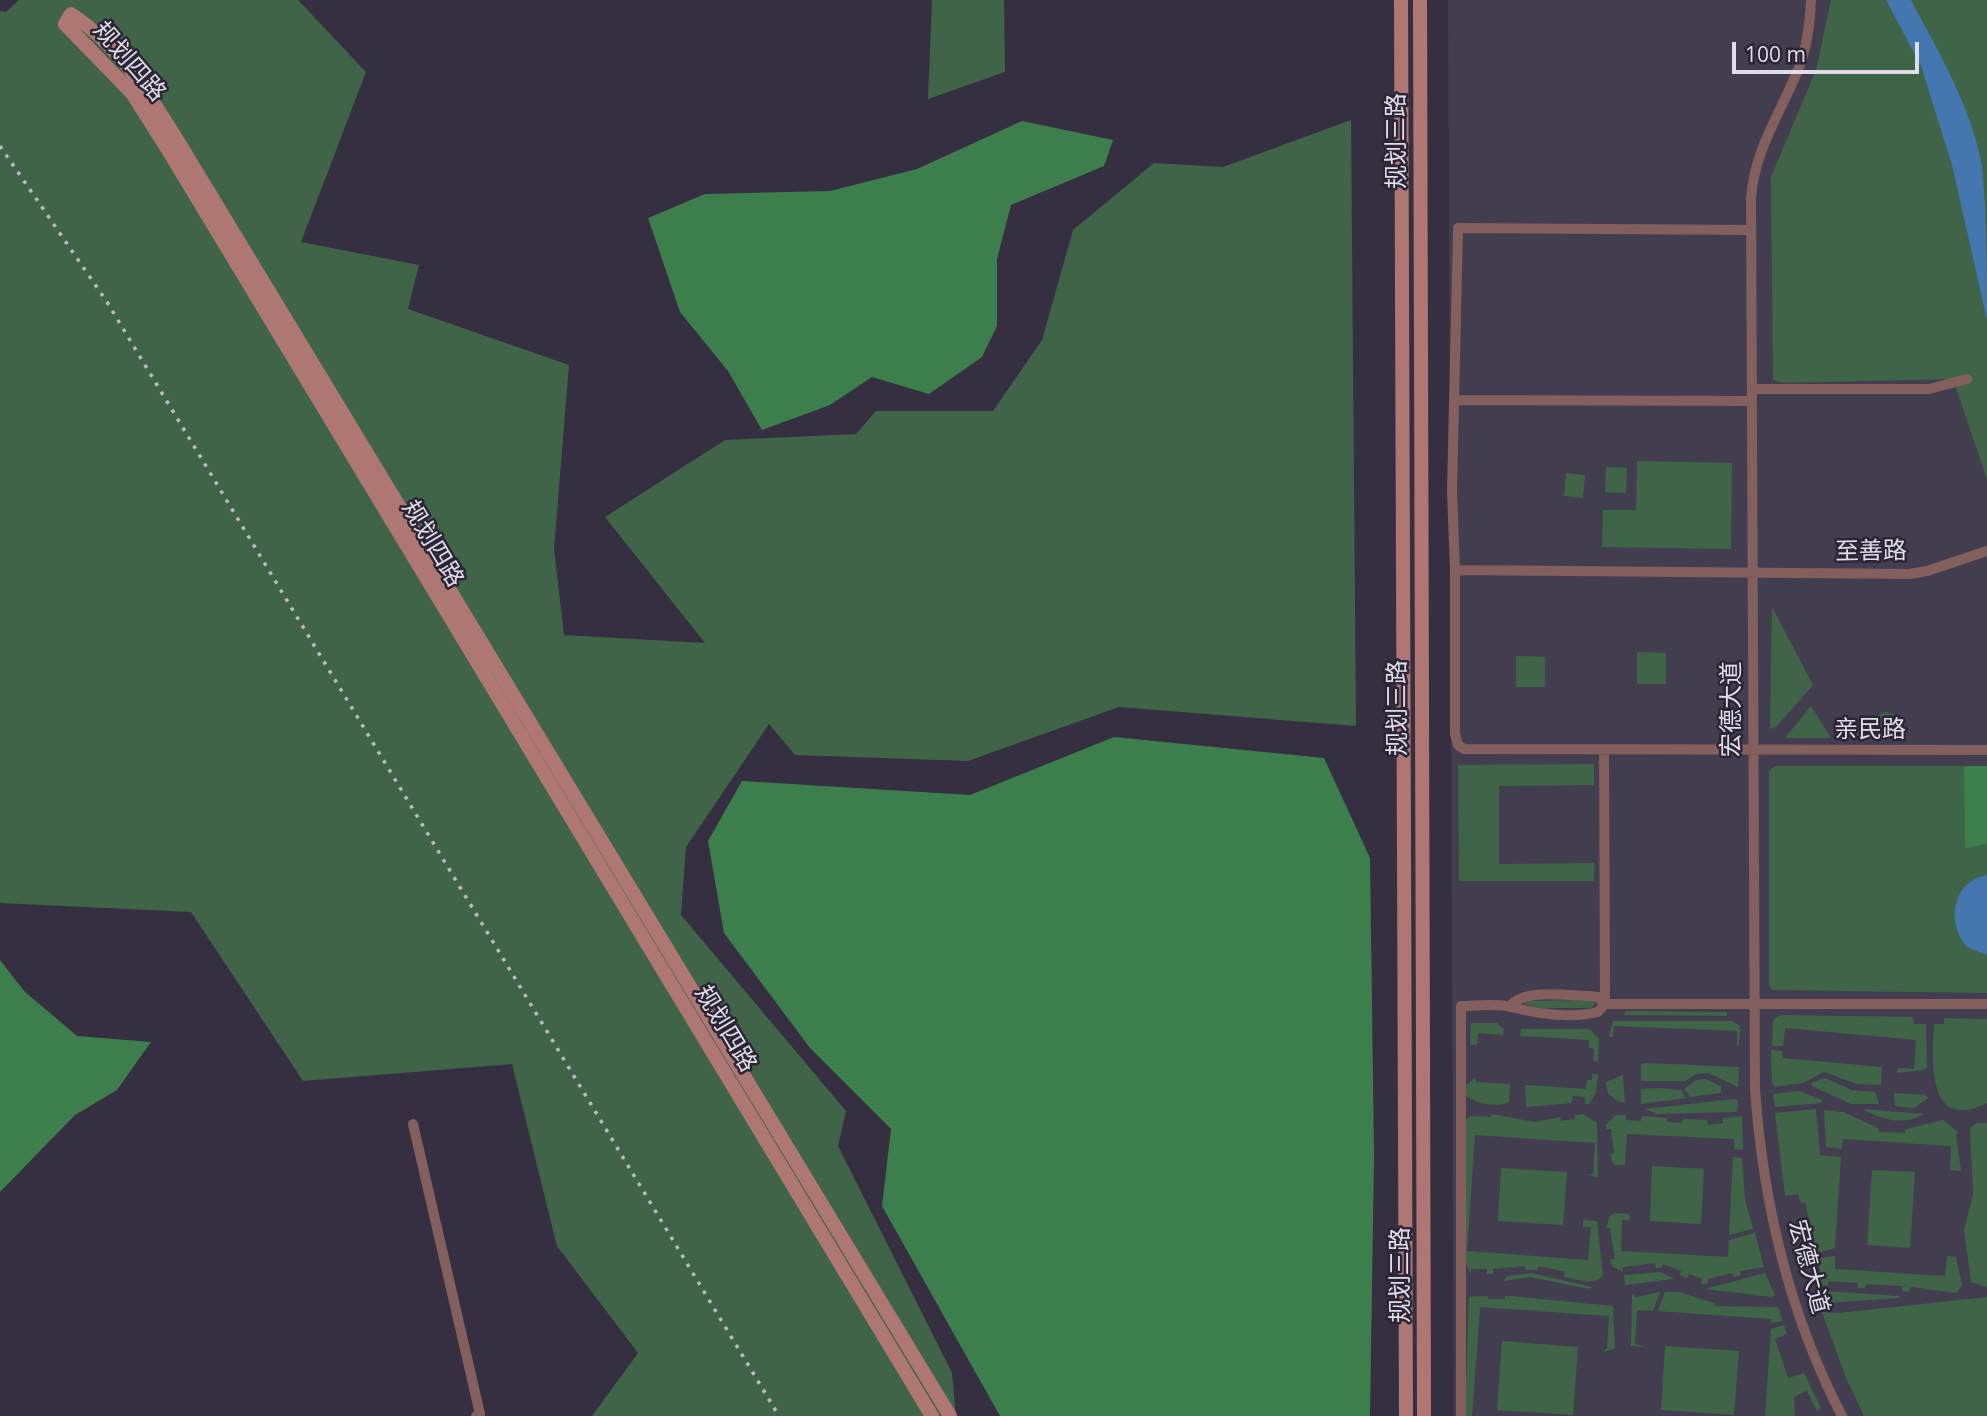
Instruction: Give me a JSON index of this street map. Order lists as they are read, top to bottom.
{
  "streets": {
    "main road": ["规划四路", "规划三路"],
    "street": ["至善路", "宏德大道", "亲民路"]
  },
  "crossings": [
    ["至善路", "宏德大道"],
    ["至善路", "亲民路"],
    ["宏德大道", "亲民路"]
  ],
  "scale_bar": "100 m"
}
